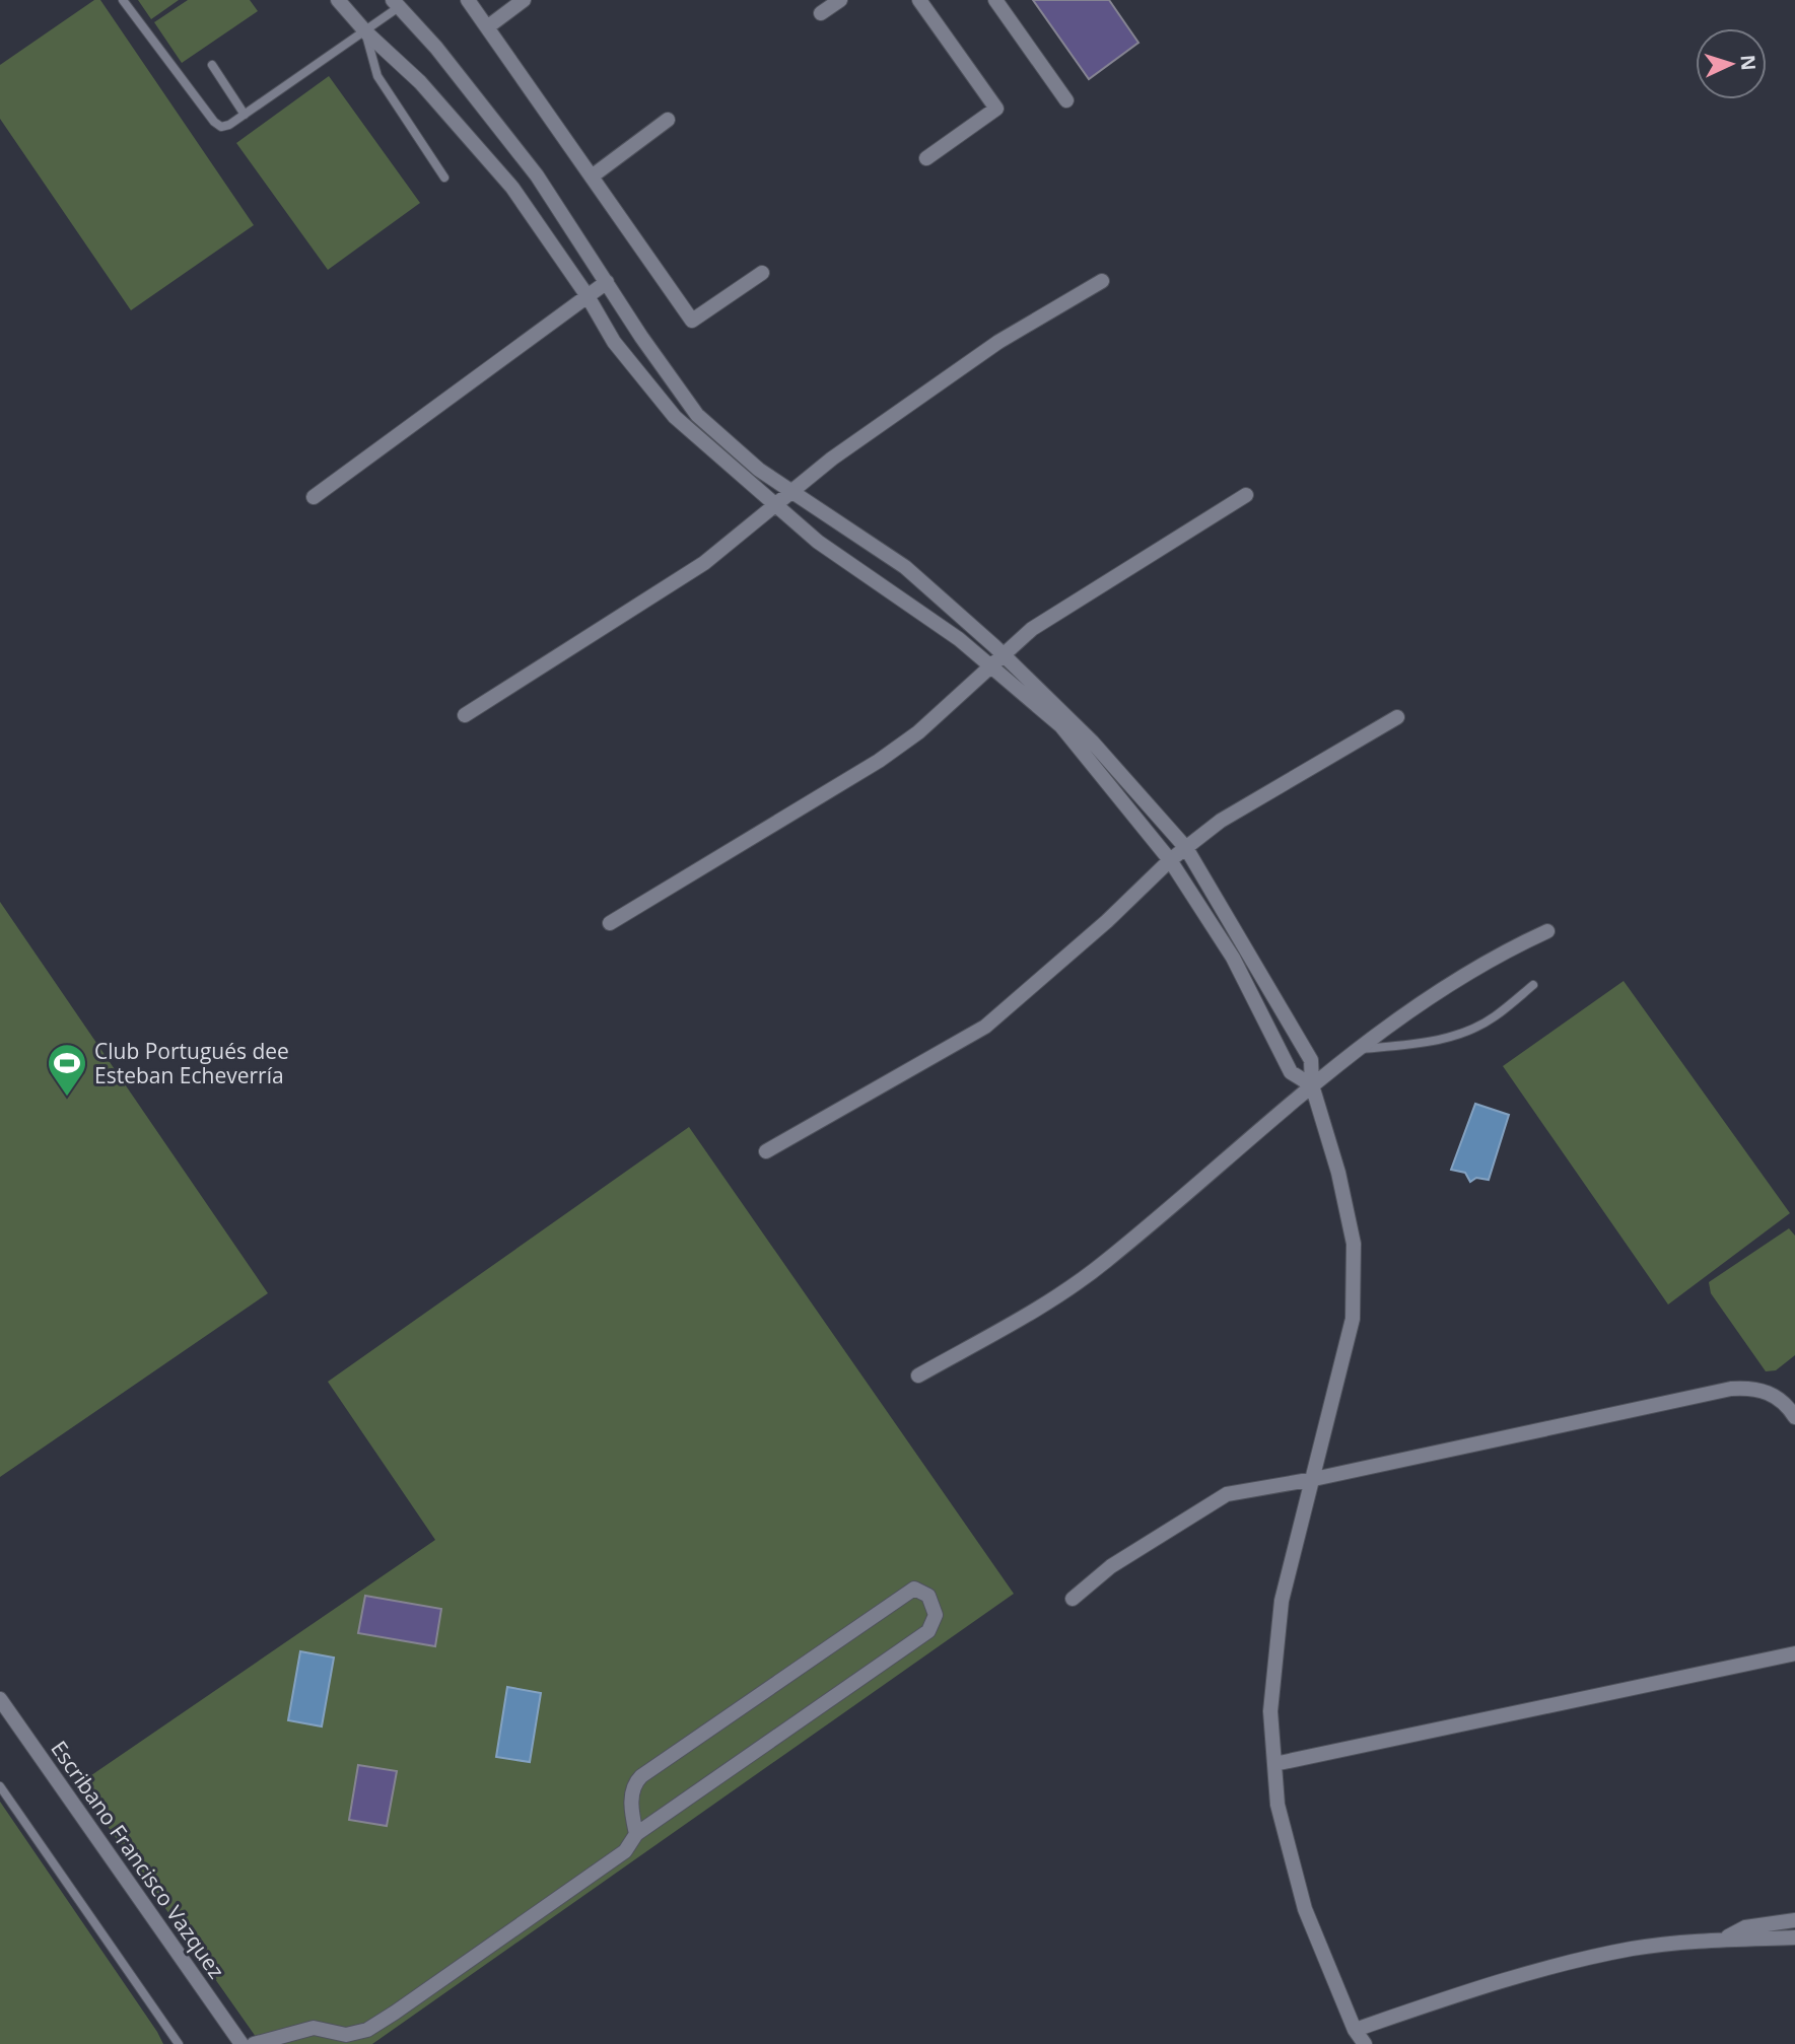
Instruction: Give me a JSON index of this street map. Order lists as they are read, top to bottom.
{
  "streets": {
    "street": ["Escribano Francisco Vazquez"]
  },
  "places": {
    "sports": ["Club Portugués dee Esteban Echeverría"]
  },
  "north": "right"
}
